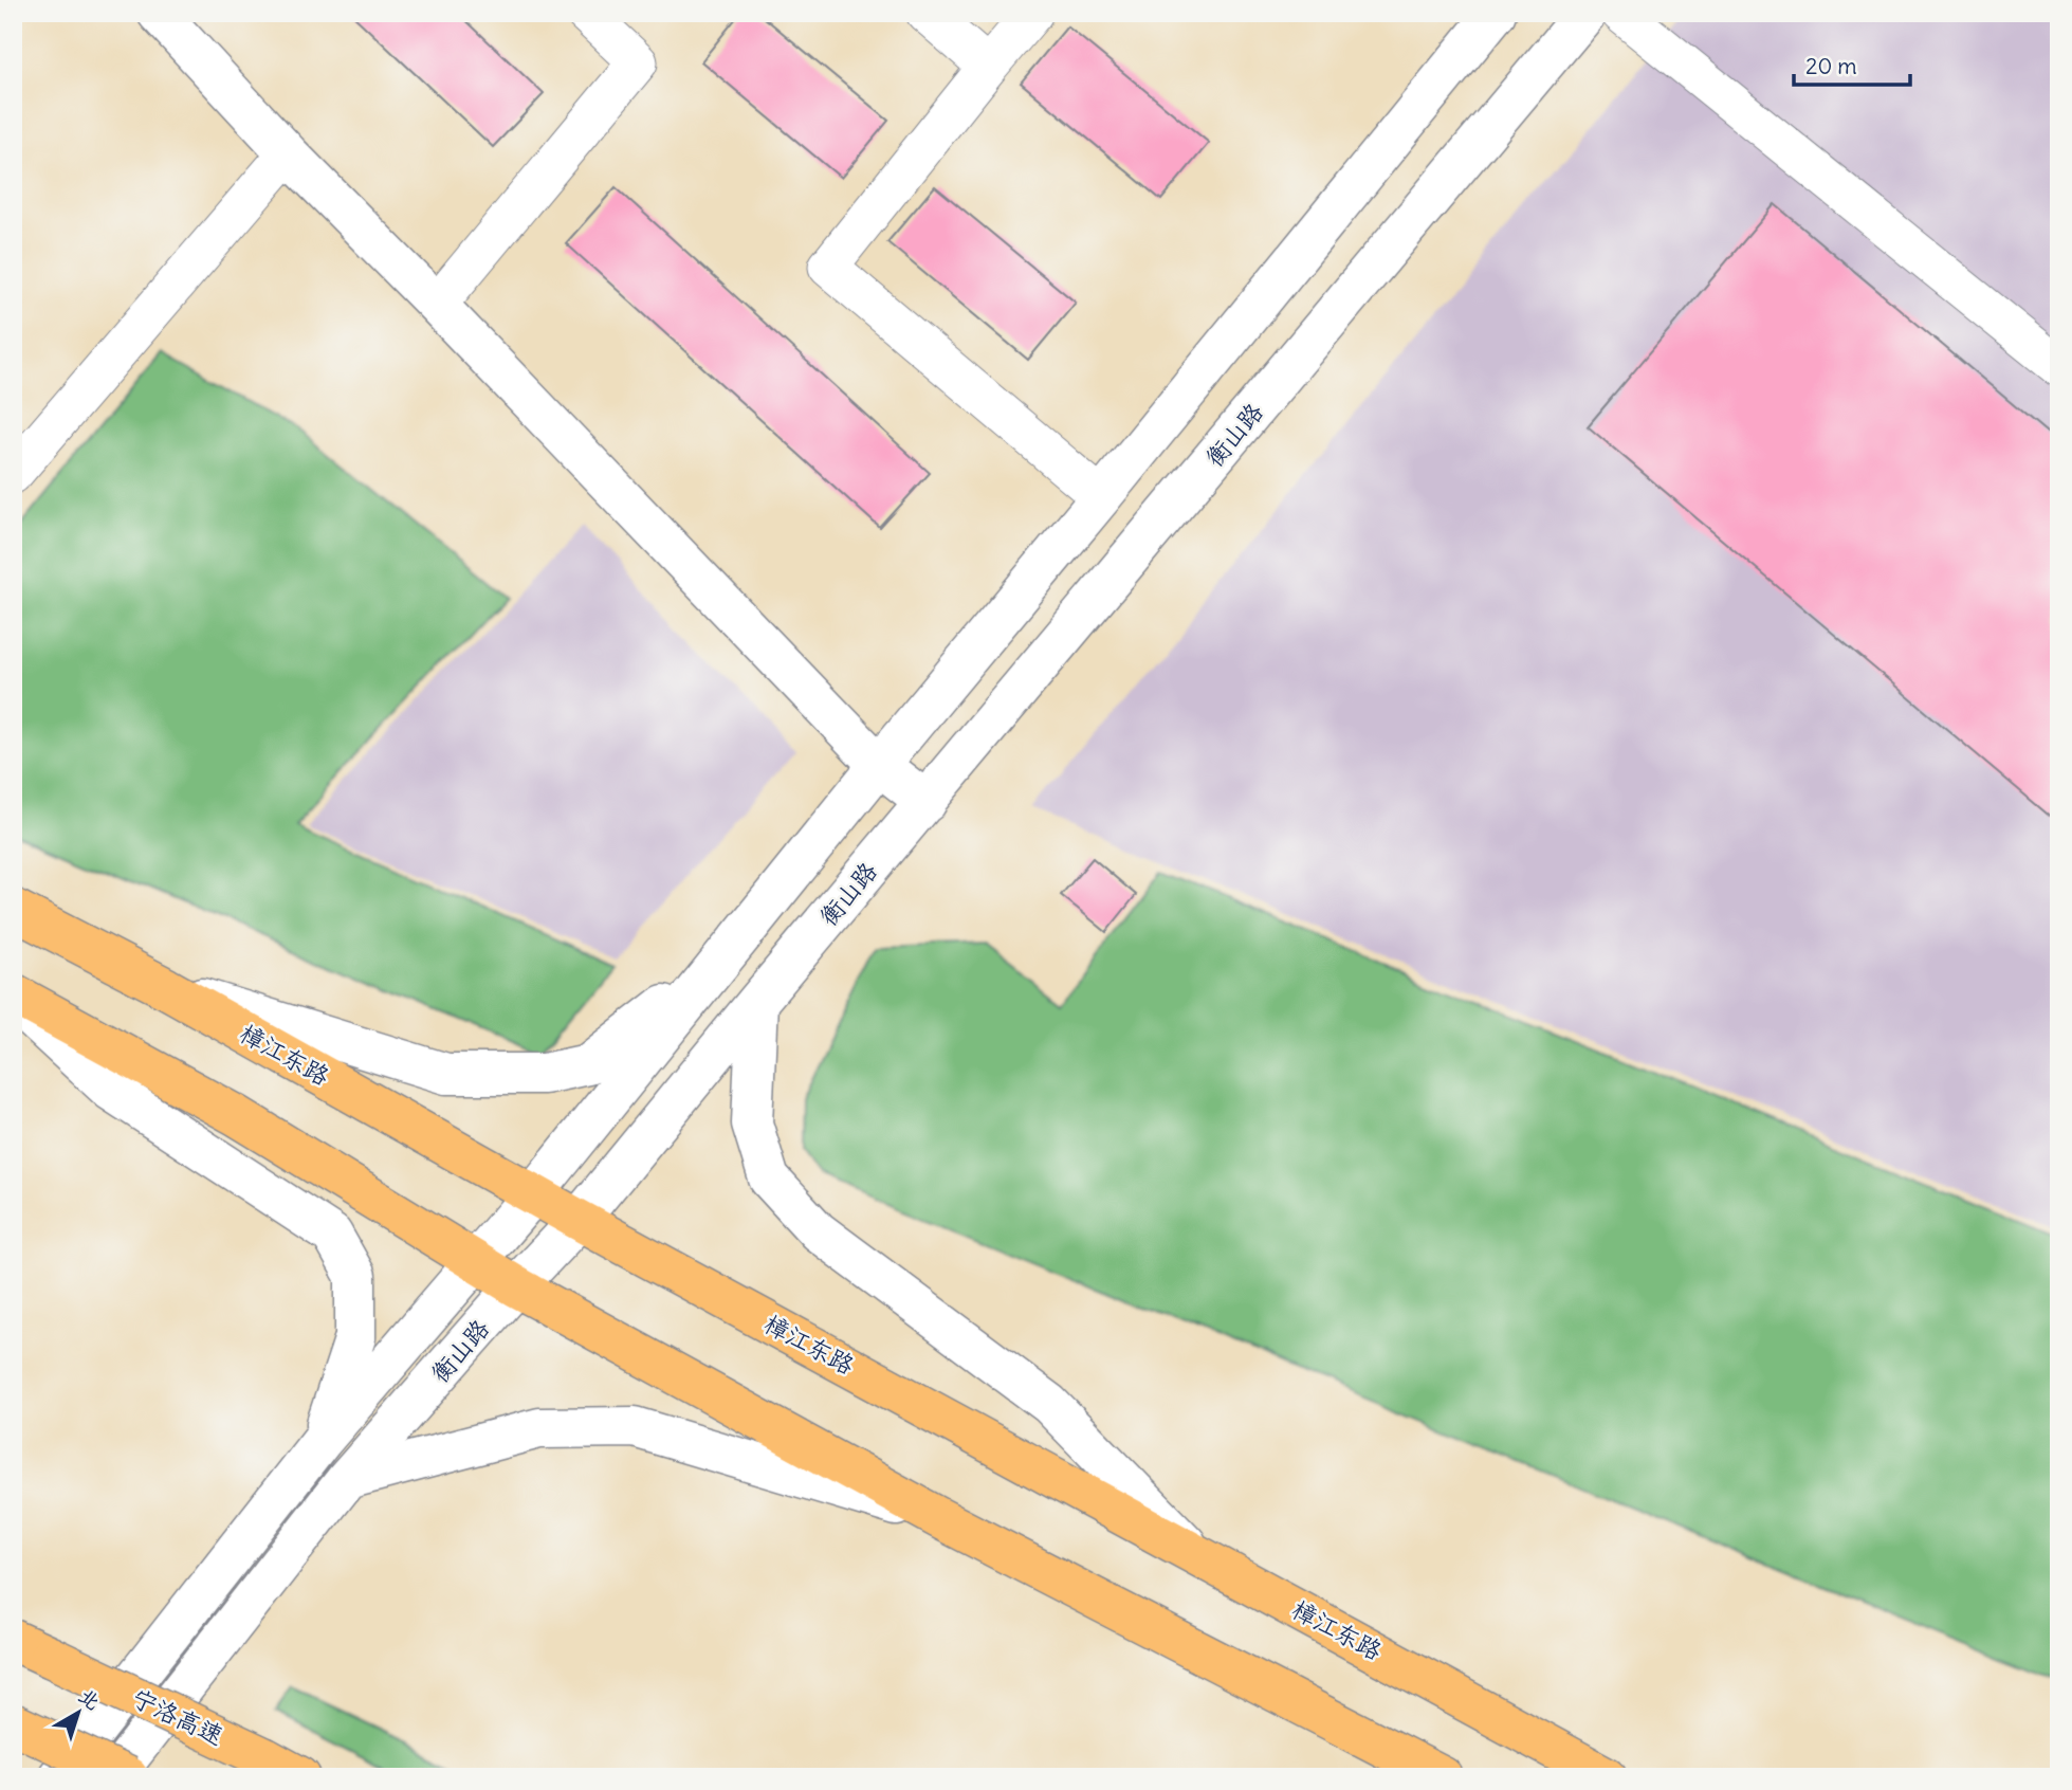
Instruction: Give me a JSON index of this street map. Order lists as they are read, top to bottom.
{
  "streets": {
    "main road": ["樟江东路", "宁洛高速"],
    "street": ["衡山路"]
  },
  "crossings": [
    ["衡山路", "樟江东路"]
  ],
  "scale_bar": "20 m",
  "north": "top right"
}
